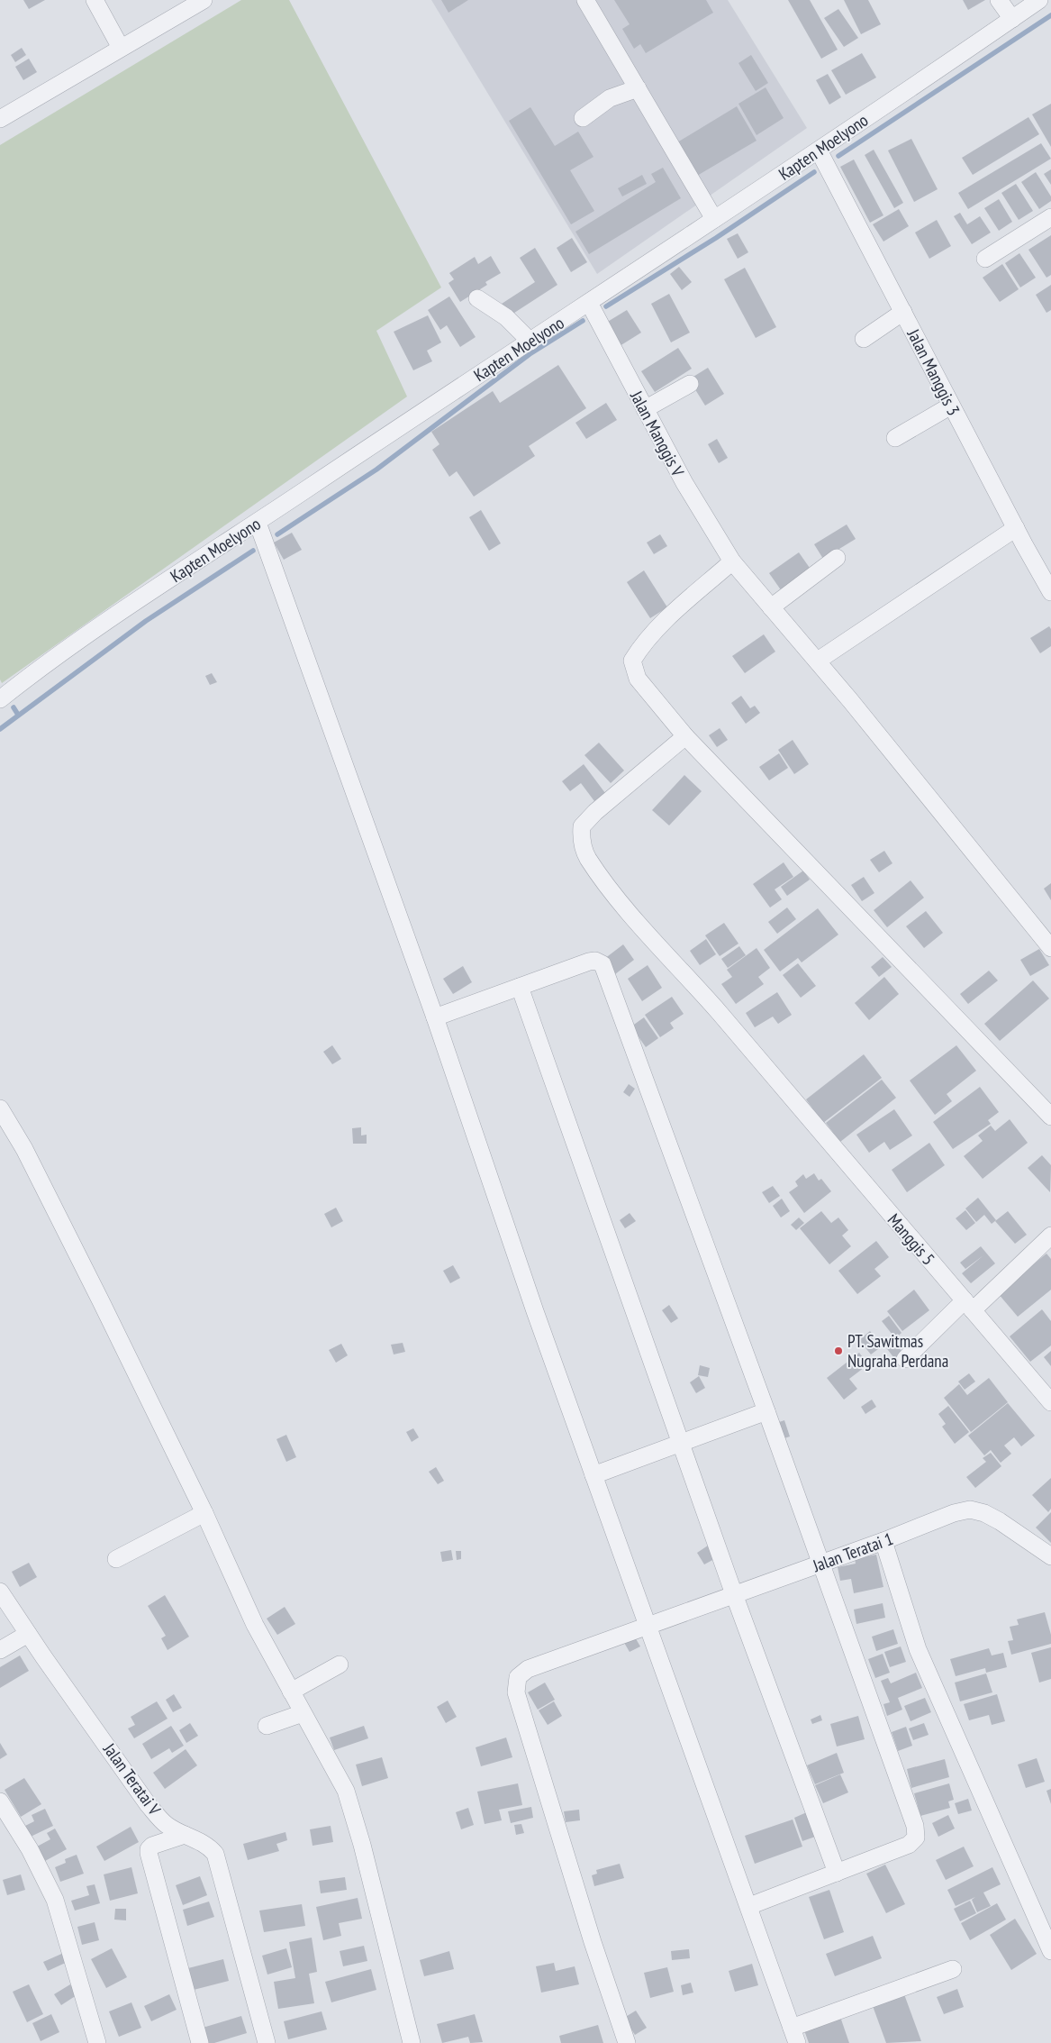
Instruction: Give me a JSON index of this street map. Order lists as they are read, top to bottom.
{
  "streets": {
    "street": [
      "Kapten Moelyono",
      "Jalan Manggis 3",
      "Jalan Manggis V",
      "Manggis 5",
      "Jalan Teratai 1",
      "Jalan Teratai V"
    ]
  },
  "crossings": [
    ["Kapten Moelyono", "Jalan Manggis 3"],
    ["Kapten Moelyono", "Jalan Manggis V"]
  ],
  "places": ["PT. Sawitmas Nugraha Perdana"]
}
